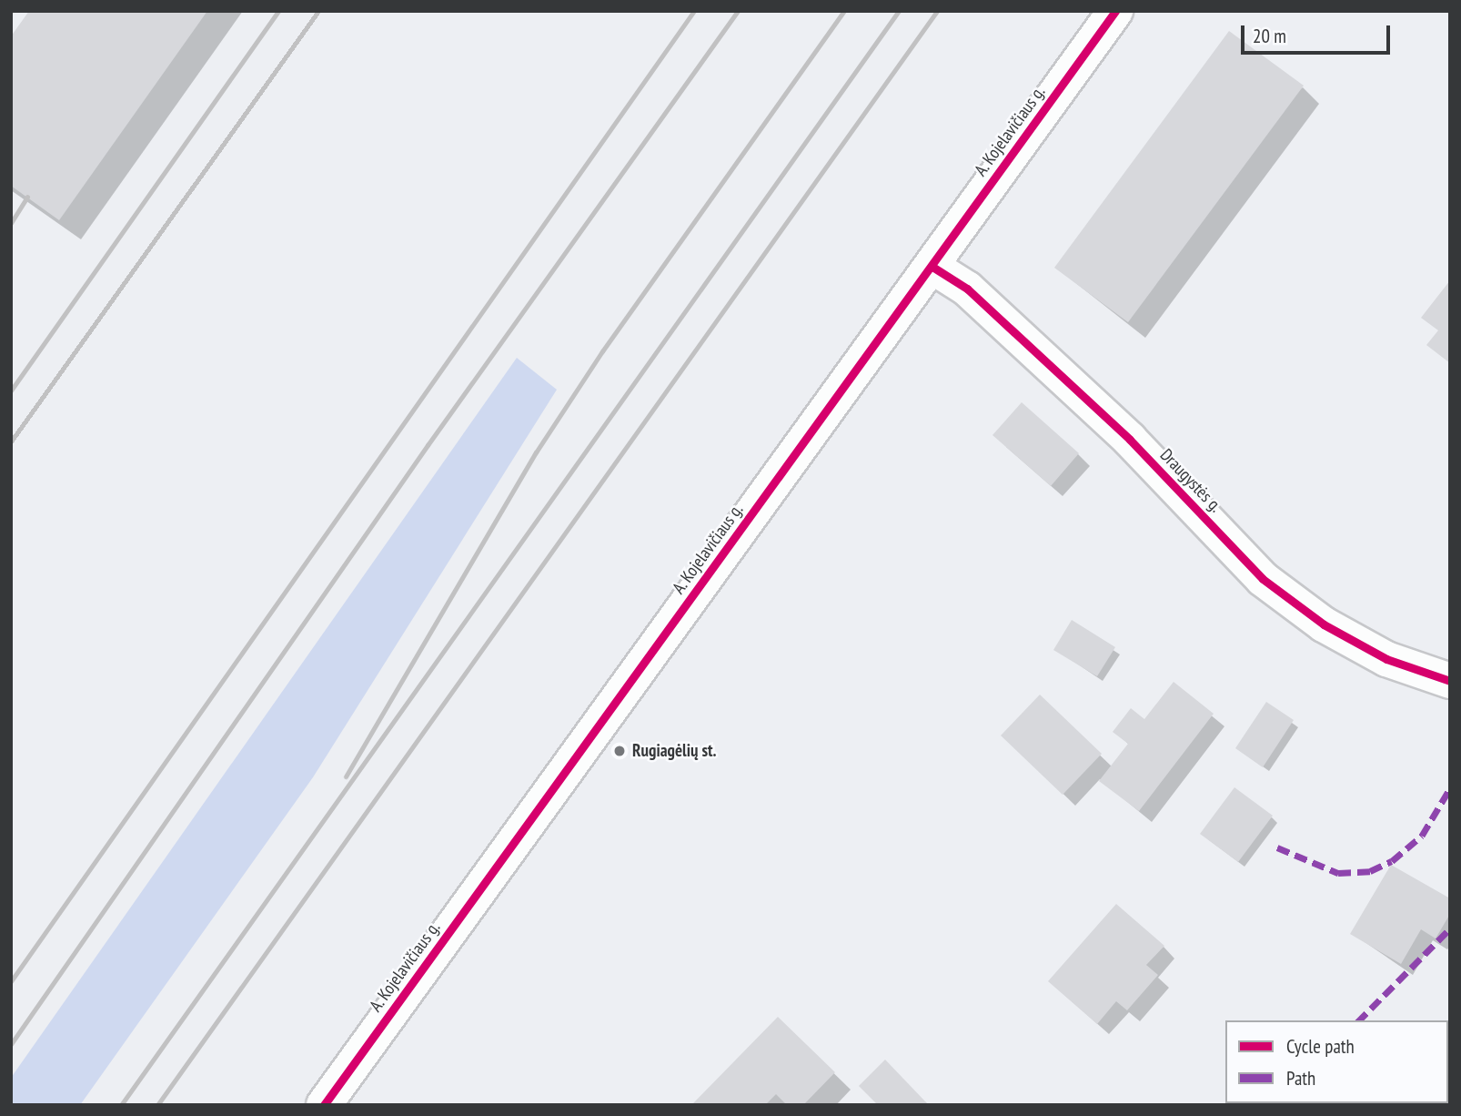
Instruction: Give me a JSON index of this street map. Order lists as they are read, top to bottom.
{
  "streets": {
    "street": ["A. Kojelavičiaus g.", "Draugystės g."]
  },
  "crossings": [
    ["A. Kojelavičiaus g.", "Draugystės g."]
  ],
  "places": ["Rugiagėlių st."],
  "legend": ["Cycle path", "Path"],
  "scale_bar": "20 m"
}
